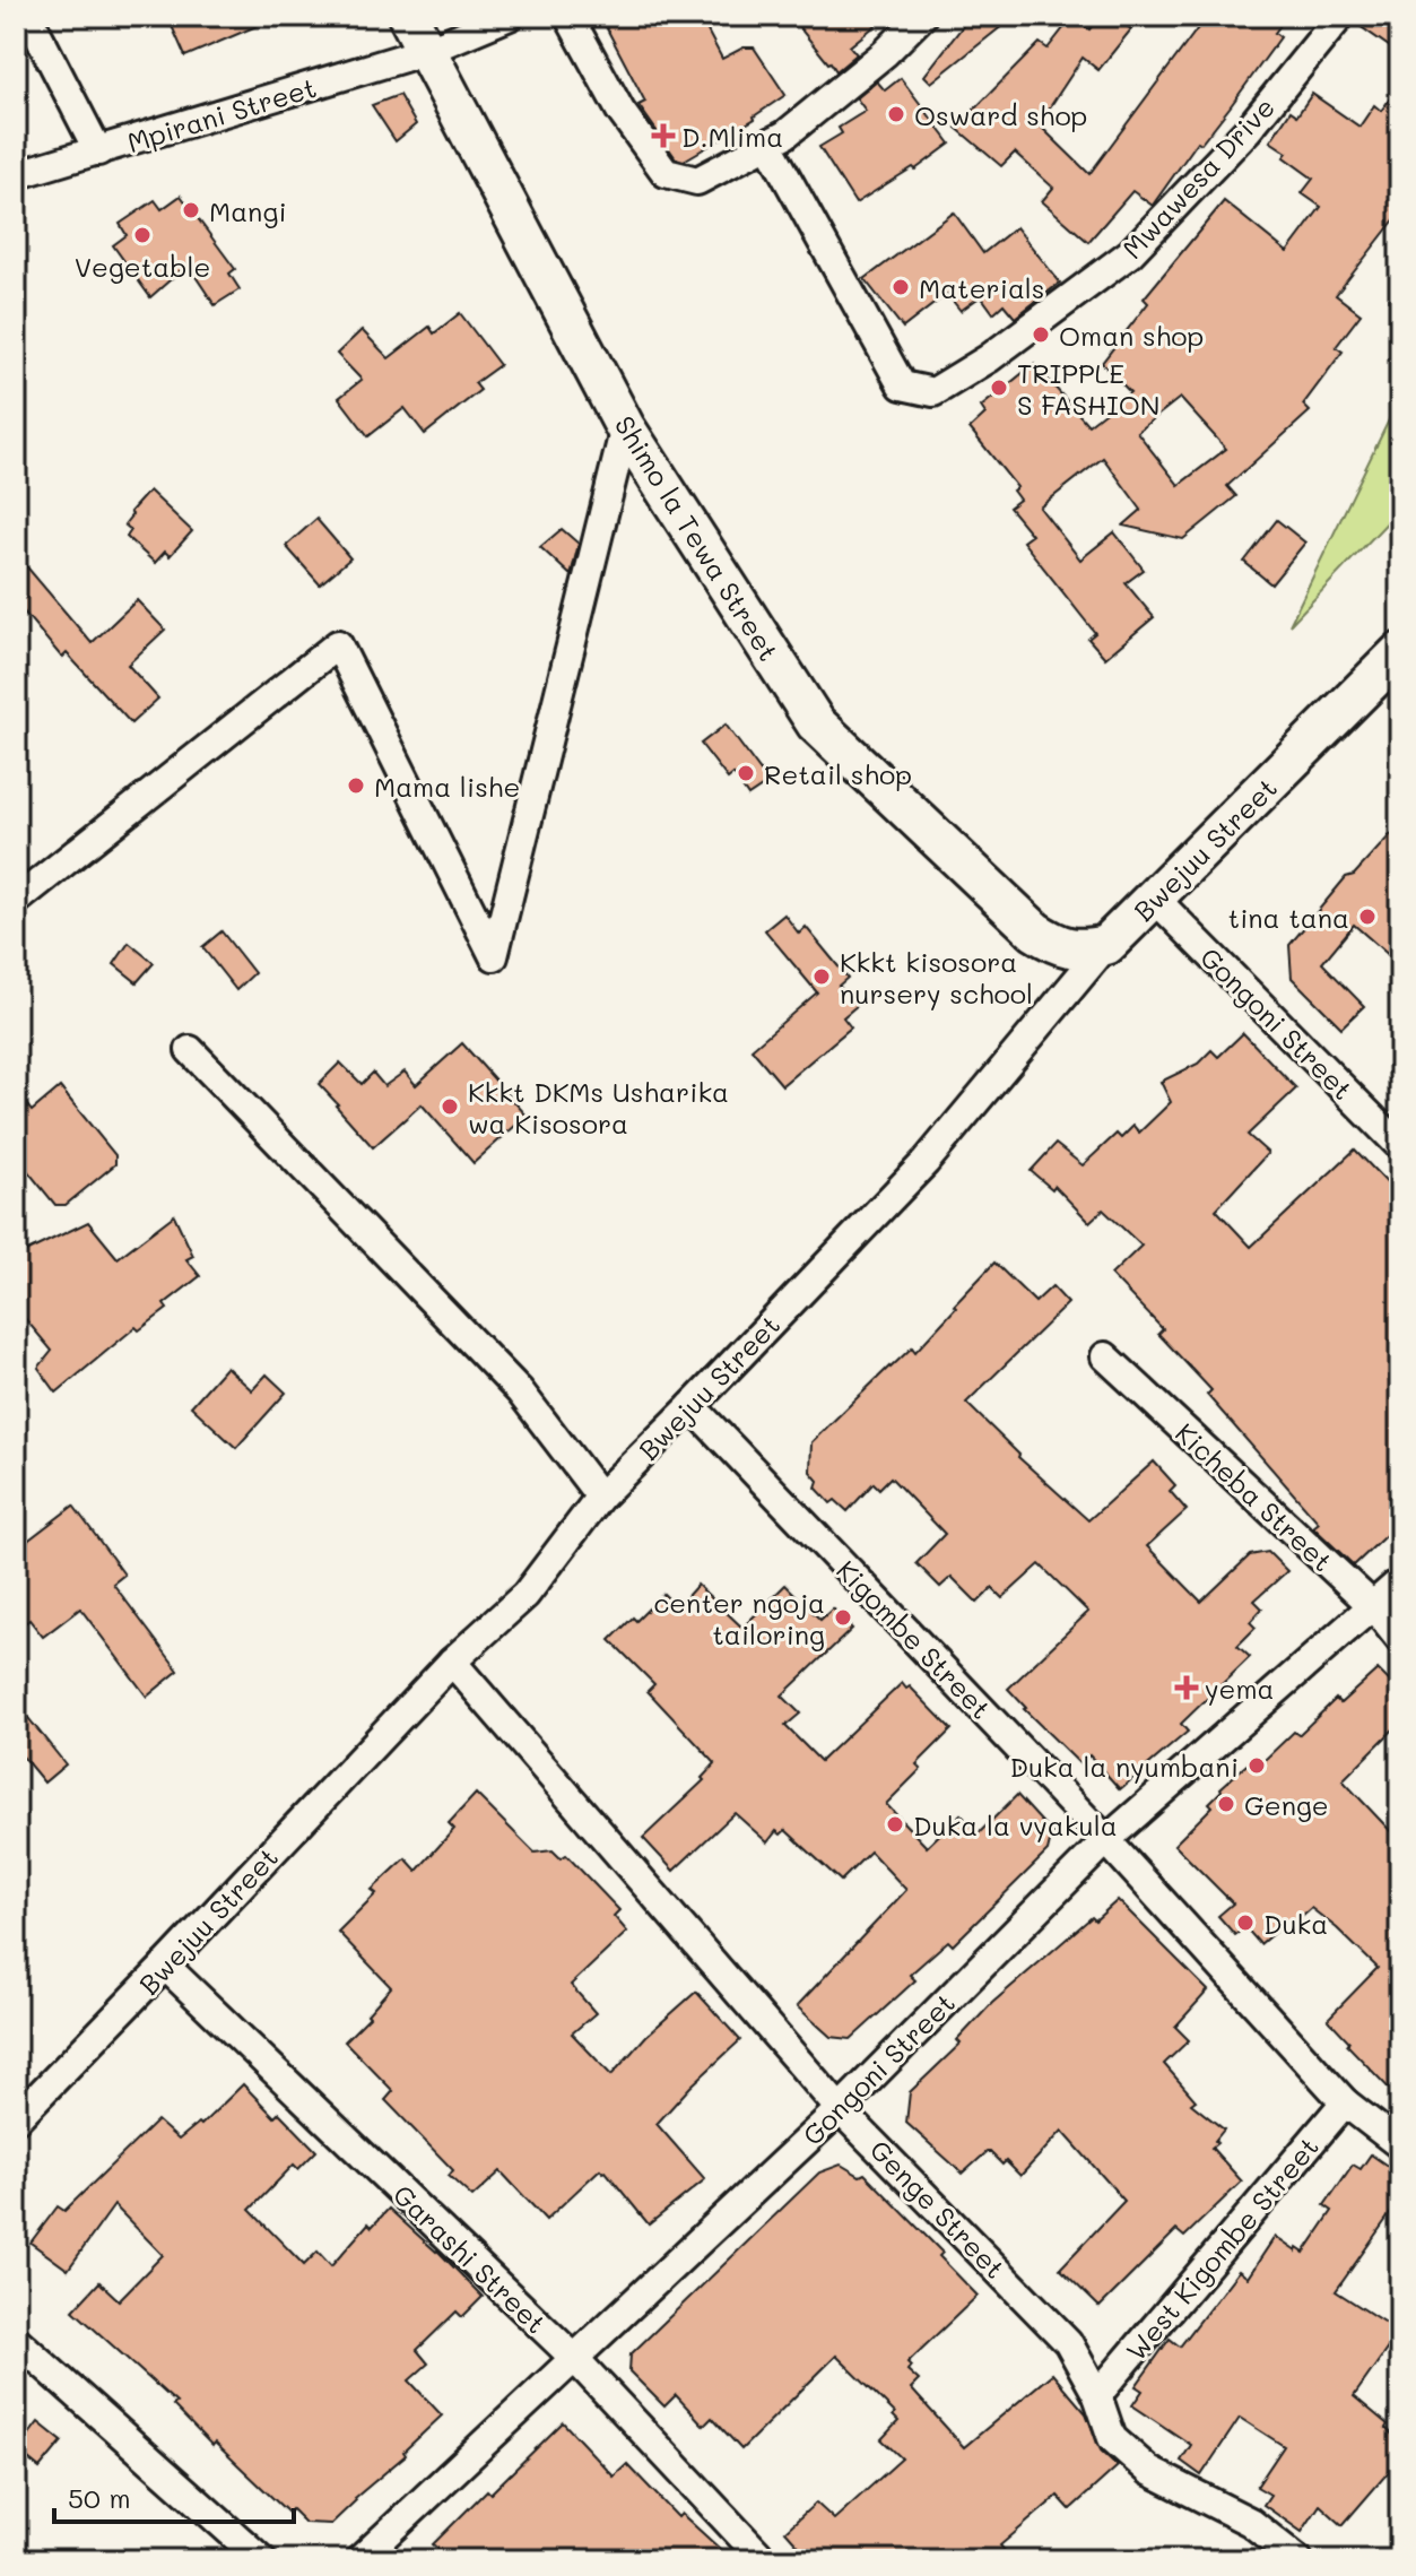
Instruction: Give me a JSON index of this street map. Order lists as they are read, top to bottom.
{
  "streets": {
    "street": [
      "Mpirani Street",
      "Mwawesa Drive",
      "Shimo la Tewa Street",
      "Bwejuu Street",
      "Gongoni Street",
      "Kicheba Street",
      "Kigombe Street",
      "Genge Street",
      "West Kigombe Street",
      "Garashi Street"
    ]
  },
  "crossings": [
    ["Mpirani Street", "Shimo la Tewa Street"],
    ["Shimo la Tewa Street", "Bwejuu Street"],
    ["Bwejuu Street", "Gongoni Street"],
    ["Bwejuu Street", "Kigombe Street"],
    ["Bwejuu Street", "Genge Street"],
    ["Bwejuu Street", "Garashi Street"],
    ["Gongoni Street", "Kicheba Street"],
    ["Gongoni Street", "Kigombe Street"],
    ["Gongoni Street", "Genge Street"],
    ["Gongoni Street", "Garashi Street"],
    ["Kigombe Street", "West Kigombe Street"],
    ["Genge Street", "West Kigombe Street"]
  ],
  "places": {
    "other": [
      "Osward shop",
      "Mangi",
      "Vegetable",
      "Materials",
      "Oman shop",
      "TRIPPLE S FASHION",
      "Retail shop",
      "Mama lishe",
      "tina tana",
      "Kkkt kisosora nursery school",
      "Kkkt DKMs Usharika wa Kisosora",
      "center ngoja tailoring",
      "Duka la nyumbani",
      "Genge",
      "Duka la vyakula",
      "Duka"
    ],
    "health": ["D.Mlima", "yema"]
  },
  "scale_bar": "50 m"
}
